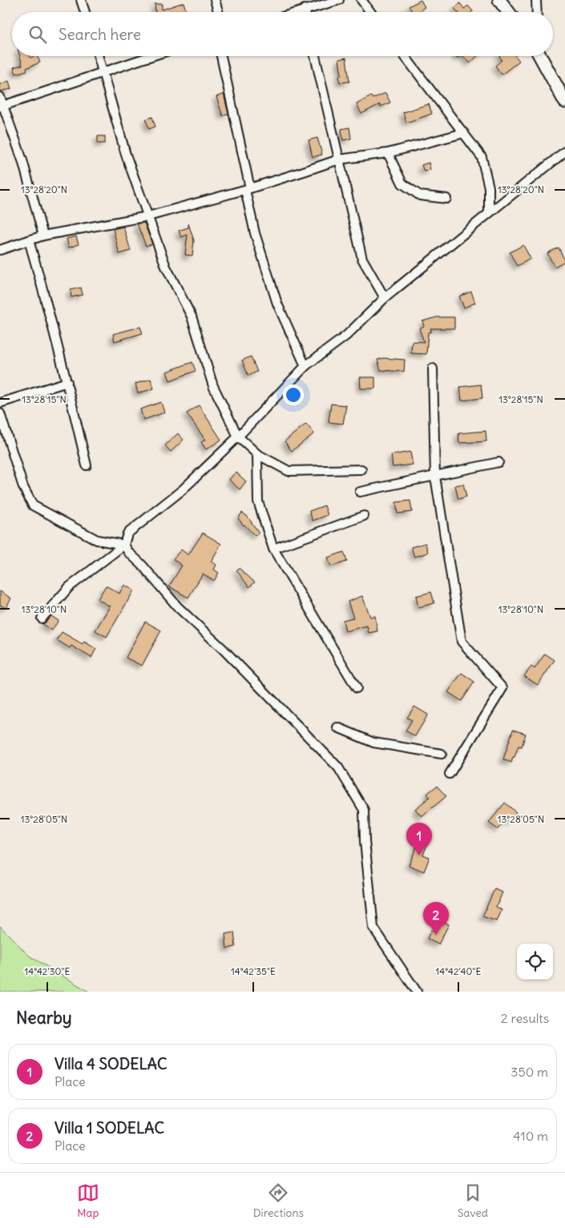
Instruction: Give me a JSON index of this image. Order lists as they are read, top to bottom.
{
  "page": {
    "search": "Search here",
    "pins": ["1", "2"],
    "heading": ["Nearby", "2 results"],
    "list": [
      {
        "mark": "1",
        "name": "Villa 4 SODELAC",
        "note": "Place",
        "value": "350 m"
      },
      {
        "mark": "2",
        "name": "Villa 1 SODELAC",
        "note": "Place",
        "value": "410 m"
      }
    ],
    "nav": ["Map", "Directions", "Saved"]
  },
  "coordinates": [
    "13°28'20\"N",
    "13°28'15\"N",
    "13°28'10\"N",
    "13°28'05\"N",
    "14°42'30\"E",
    "14°42'35\"E",
    "14°42'40\"E"
  ]
}
